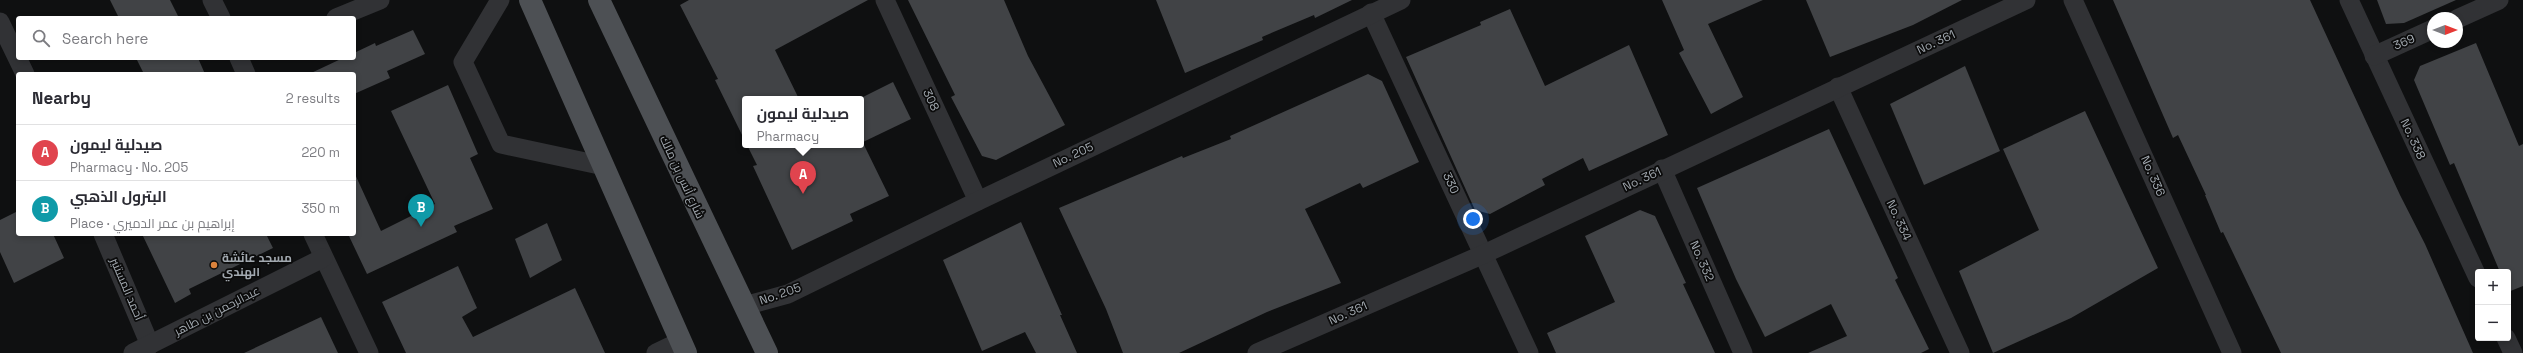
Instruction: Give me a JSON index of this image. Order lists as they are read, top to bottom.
{
  "streets": {
    "main road": ["شارع أنس بن مالك"],
    "street": [
      "No. 361",
      "369",
      "308",
      "No. 338",
      "No. 205",
      "No. 336",
      "330",
      "No. 334",
      "No. 332",
      "أحمد المستنير",
      "عبدالرحمن بن طاهر"
    ]
  },
  "crossings": [
    ["No. 361", "330"],
    ["No. 361", "No. 334"],
    ["No. 361", "No. 332"],
    ["369", "No. 338"],
    ["308", "No. 205"],
    ["No. 205", "شارع أنس بن مالك"],
    ["No. 205", "330"],
    ["أحمد المستنير", "عبدالرحمن بن طاهر"]
  ],
  "places": ["مسجد عائشة الهندي"],
  "north": "right",
  "page": {
    "search": "Search here",
    "heading": ["Nearby", "2 results"],
    "popup": ["صيدلية ليمون", "Pharmacy"],
    "list": [
      {
        "mark": "A",
        "name": "صيدلية ليمون",
        "note": "Pharmacy · No. 205",
        "value": "220 m"
      },
      {
        "mark": "B",
        "name": "البترول الذهبي",
        "note": "Place · إبراهيم بن عمر الدميري",
        "value": "350 m"
      }
    ],
    "pins": ["A", "B"],
    "map_buttons": ["+", "−"]
  }
}
